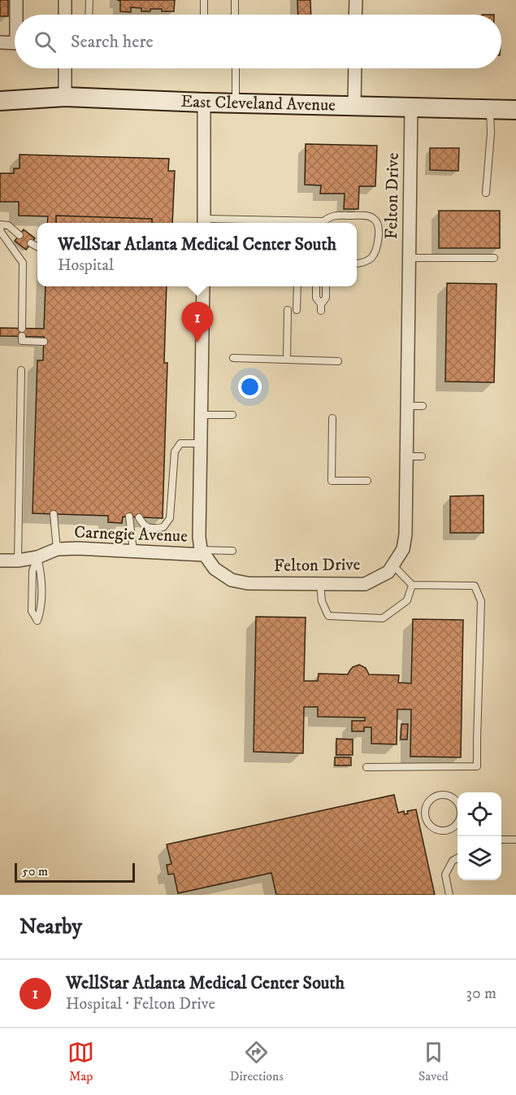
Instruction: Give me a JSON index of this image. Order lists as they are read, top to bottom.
{
  "streets": {
    "main road": ["East Cleveland Avenue"],
    "street": ["Felton Drive", "Carnegie Avenue"]
  },
  "crossings": [
    ["East Cleveland Avenue", "Felton Drive"],
    ["Felton Drive", "Carnegie Avenue"]
  ],
  "scale_bar": "50 m",
  "page": {
    "search": "Search here",
    "popup": ["WellStar Atlanta Medical Center South", "Hospital"],
    "pins": "1",
    "scale": "50 m",
    "heading": "Nearby",
    "list": [
      {
        "mark": "1",
        "name": "WellStar Atlanta Medical Center South",
        "note": "Hospital · Felton Drive",
        "value": "30 m"
      }
    ],
    "nav": ["Map", "Directions", "Saved"]
  }
}
